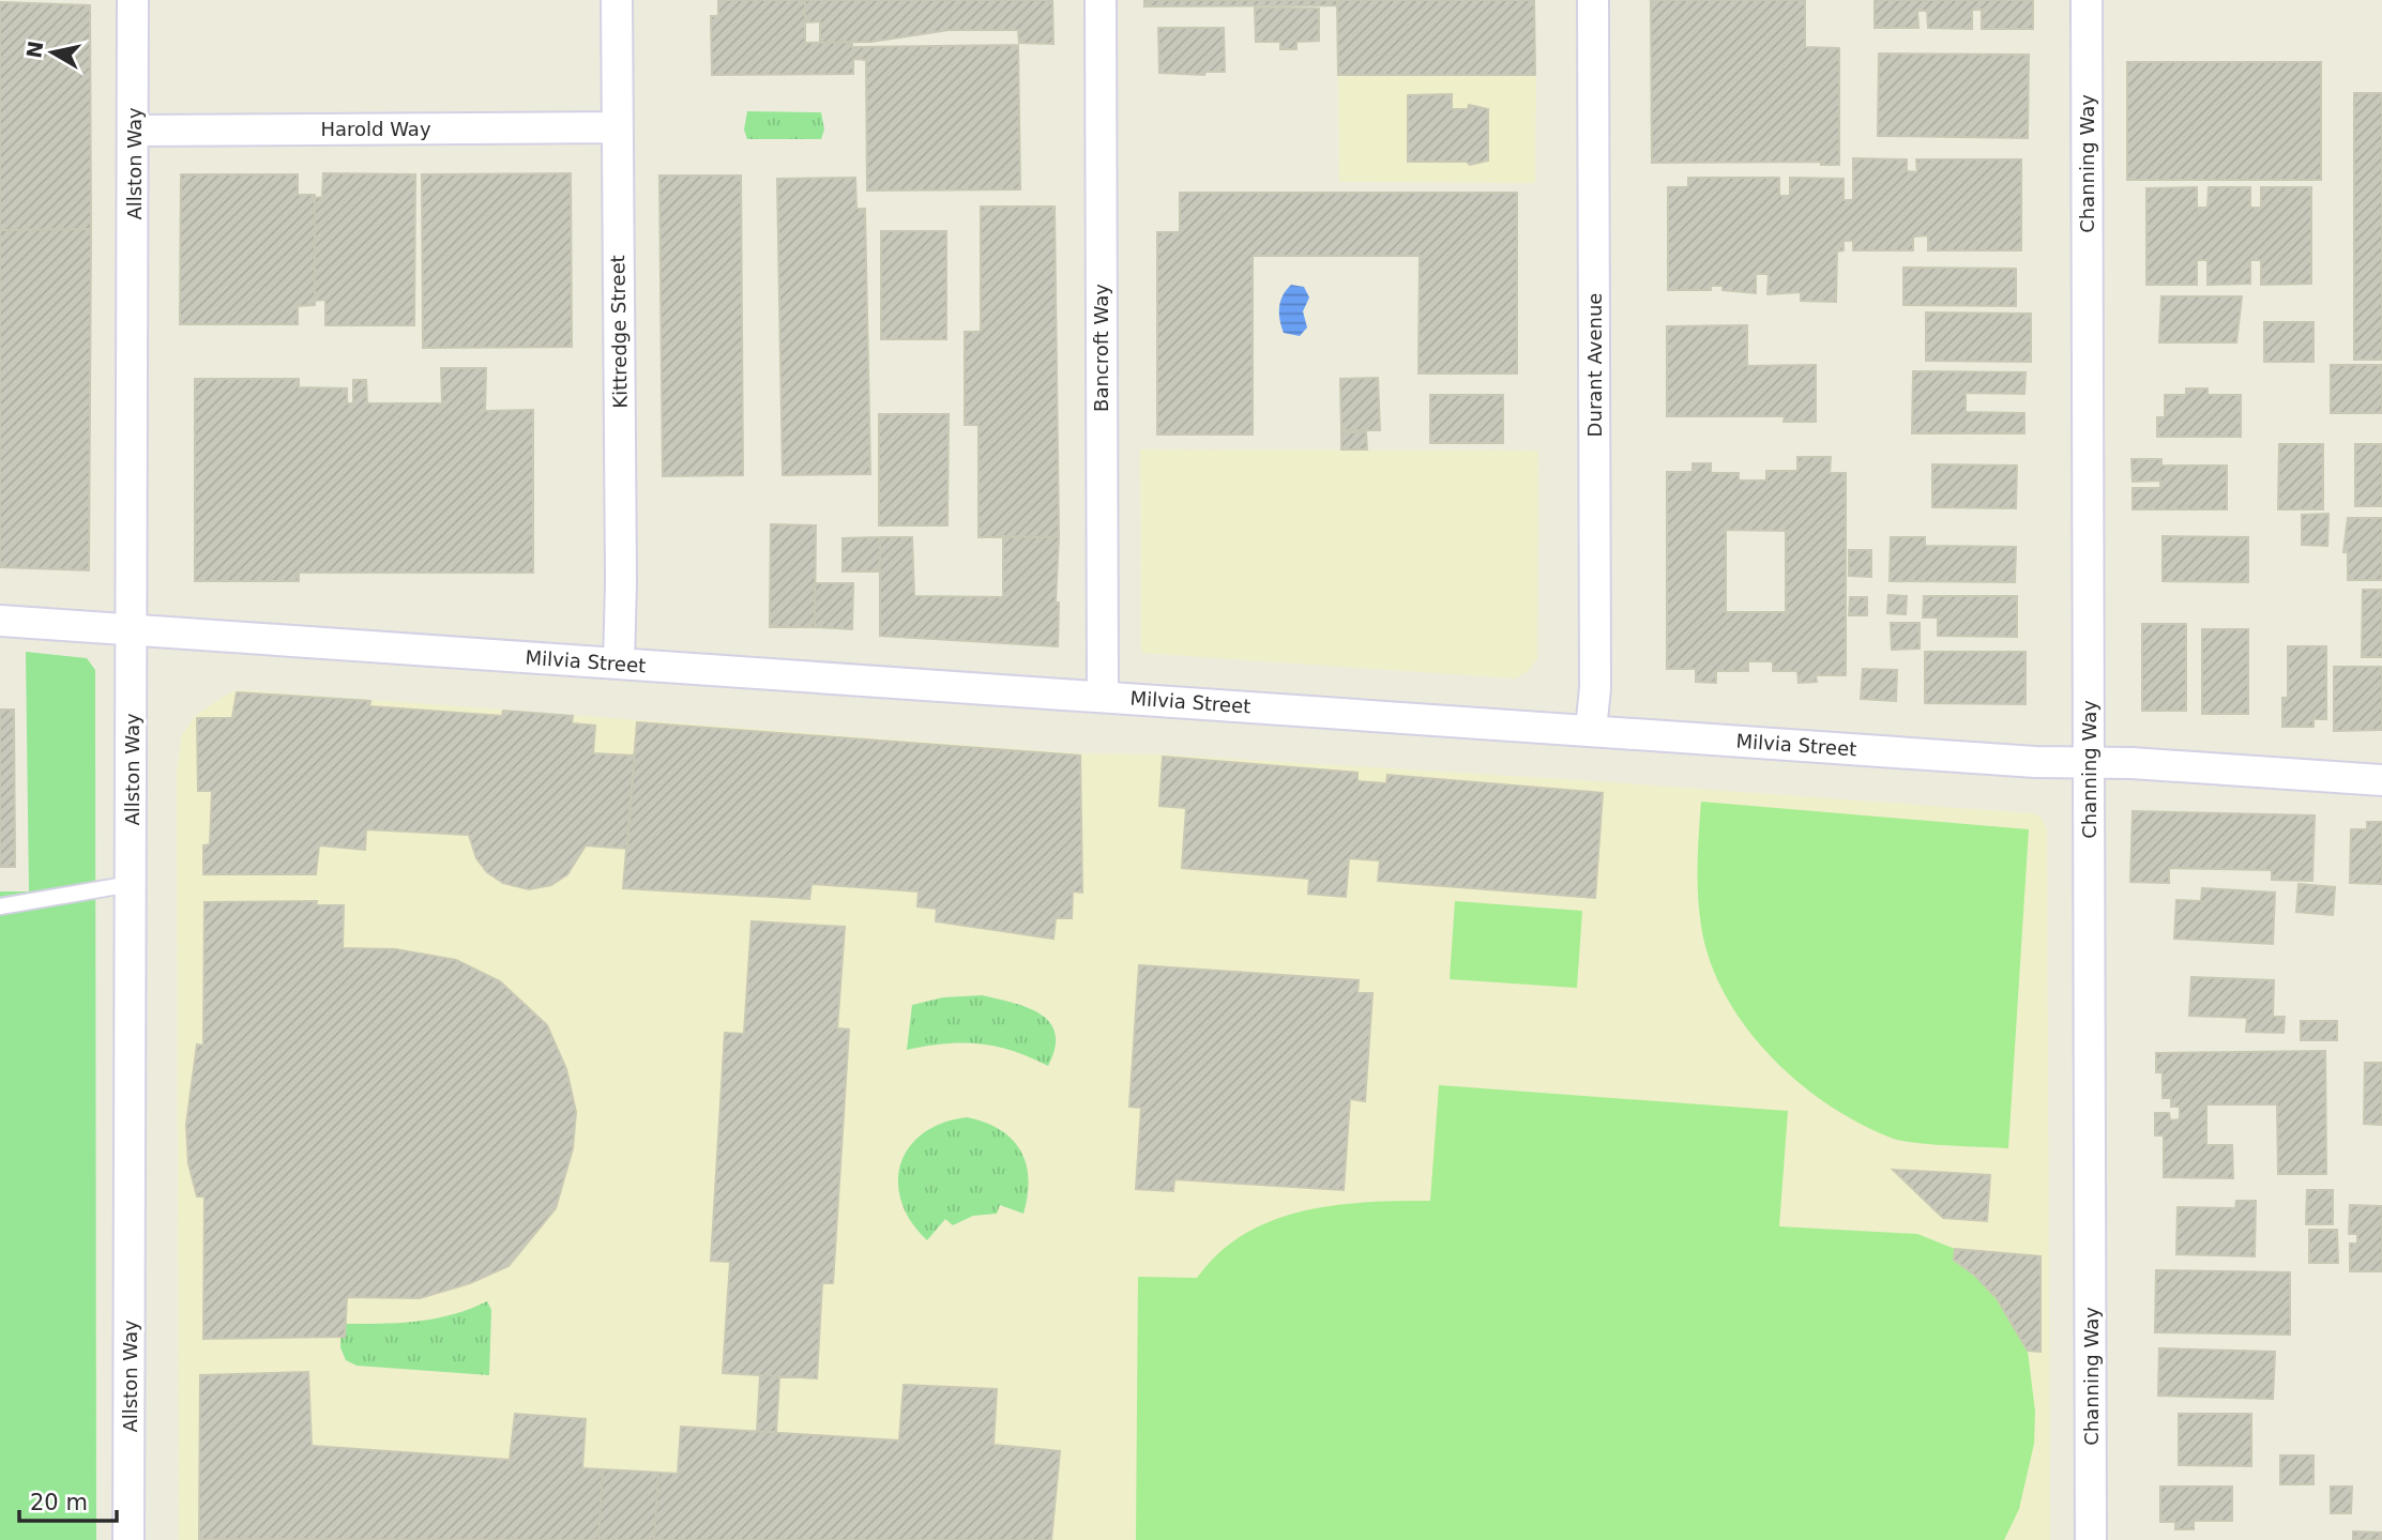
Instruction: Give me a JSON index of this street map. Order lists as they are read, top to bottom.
{
  "streets": {
    "street": [
      "Harold Way",
      "Allston Way",
      "Channing Way",
      "Kittredge Street",
      "Bancroft Way",
      "Durant Avenue",
      "Milvia Street"
    ]
  },
  "crossings": [
    ["Harold Way", "Allston Way"],
    ["Harold Way", "Kittredge Street"],
    ["Allston Way", "Milvia Street"],
    ["Channing Way", "Milvia Street"],
    ["Kittredge Street", "Milvia Street"],
    ["Bancroft Way", "Milvia Street"],
    ["Durant Avenue", "Milvia Street"]
  ],
  "scale_bar": "20 m",
  "north": "left"
}
